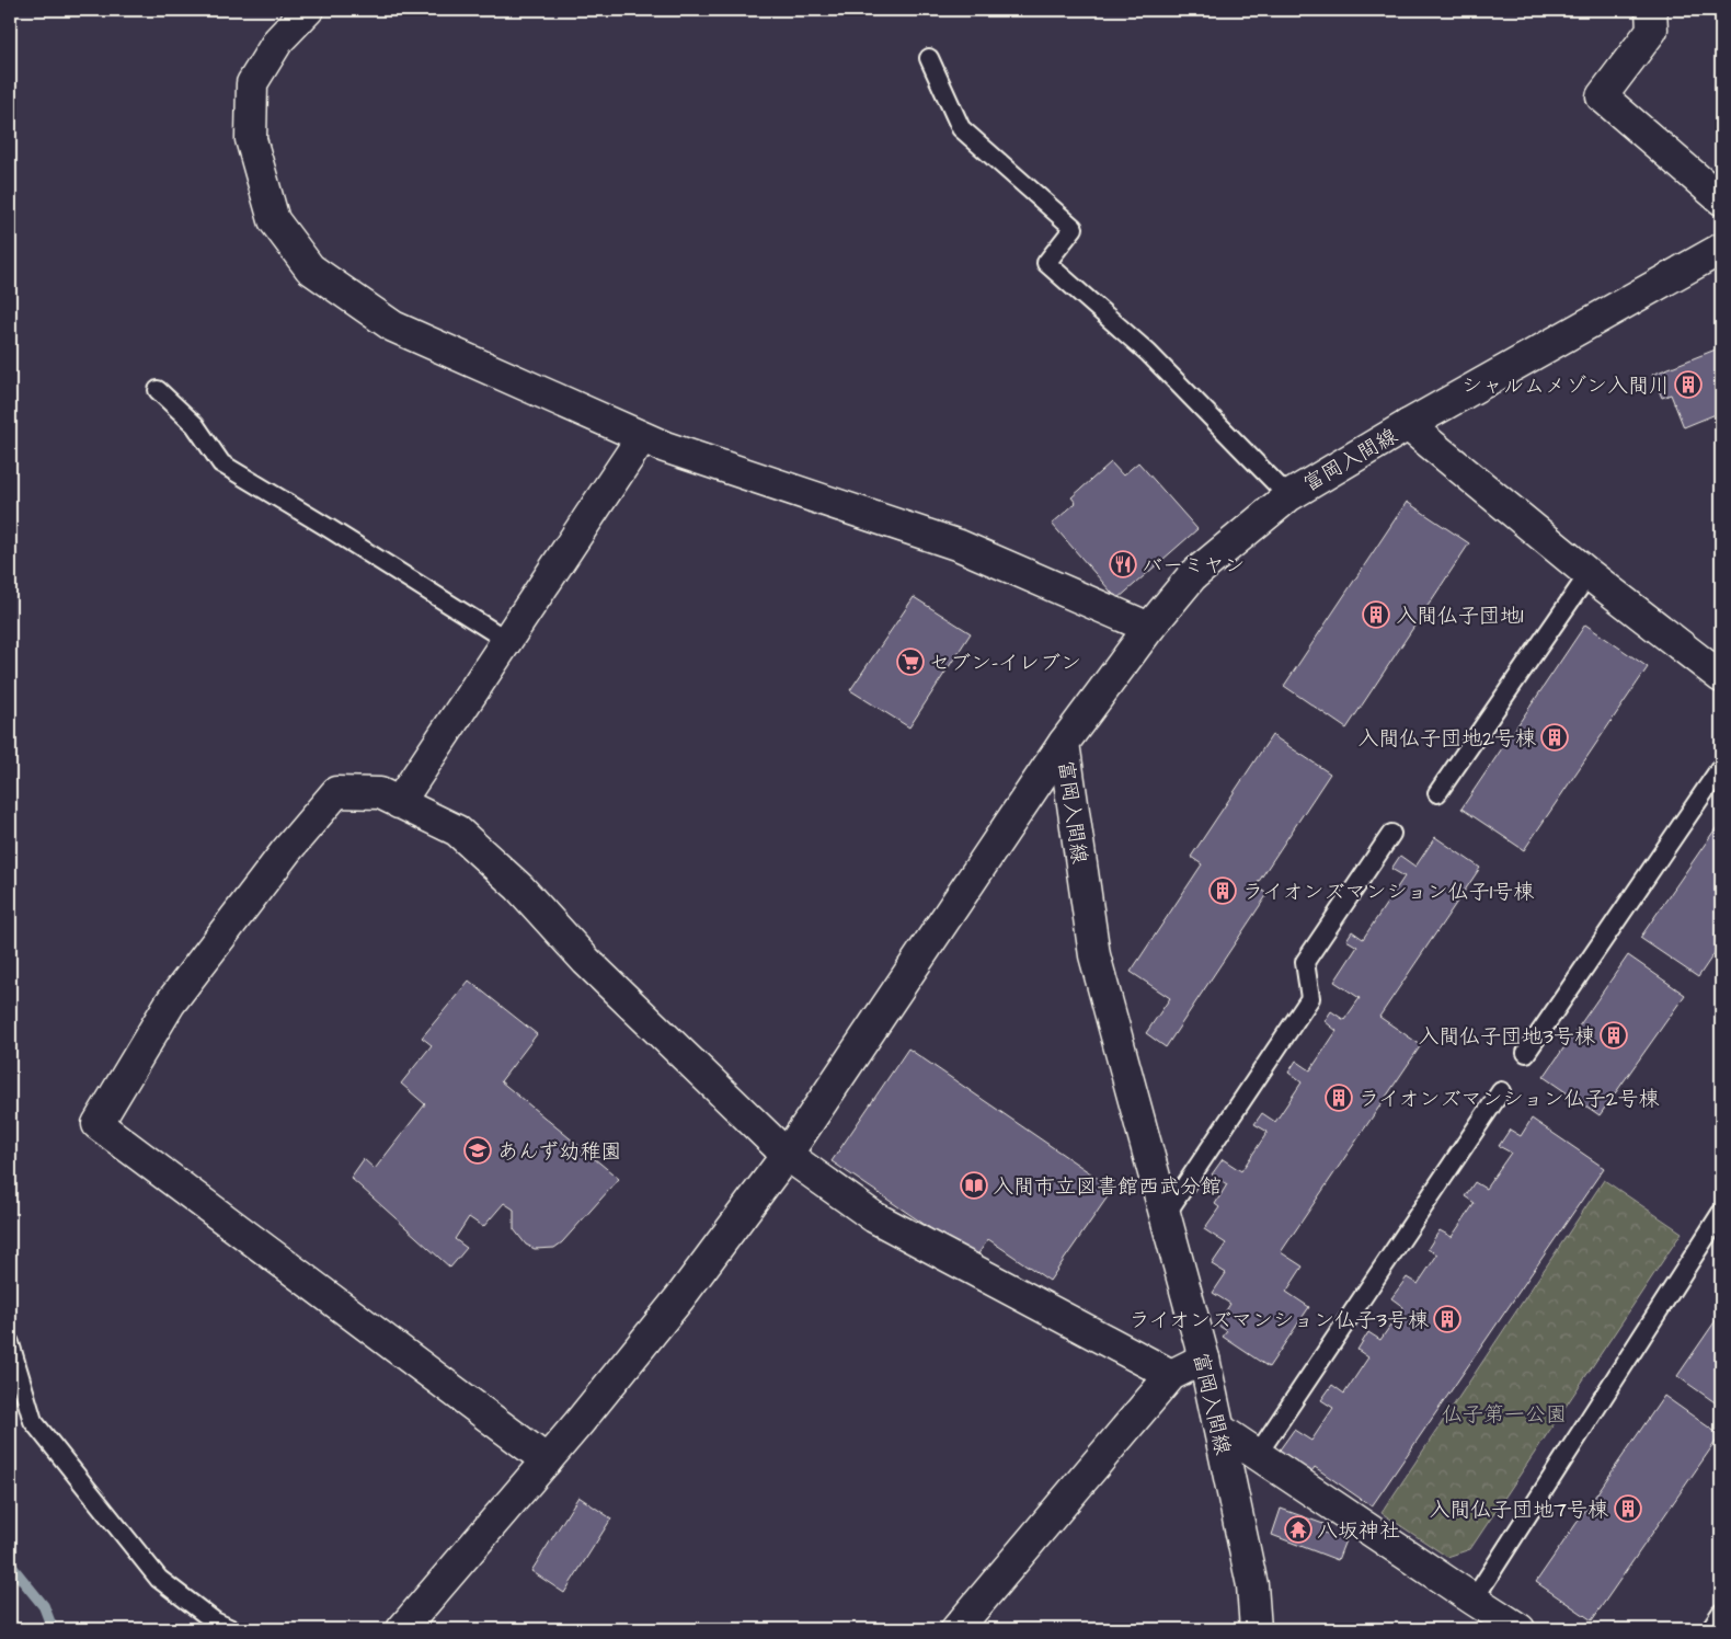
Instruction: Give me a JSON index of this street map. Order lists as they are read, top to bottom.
{
  "streets": {
    "street": ["富岡入間線"]
  },
  "parks": ["仏子第一公園"],
  "places": {
    "building": [
      "シャルムメゾン入間川",
      "入間仏子団地1",
      "入間仏子団地2号棟",
      "ライオンズマンション仏子1号棟",
      "入間仏子団地3号棟",
      "ライオンズマンション仏子2号棟",
      "ライオンズマンション仏子3号棟",
      "入間仏子団地7号棟"
    ],
    "restaurant": ["バーミヤン"],
    "supermarket": ["セブン-イレブン"],
    "school or university": ["あんず幼稚園"],
    "library": ["入間市立図書館西武分館"],
    "temple": ["八坂神社"]
  }
}
